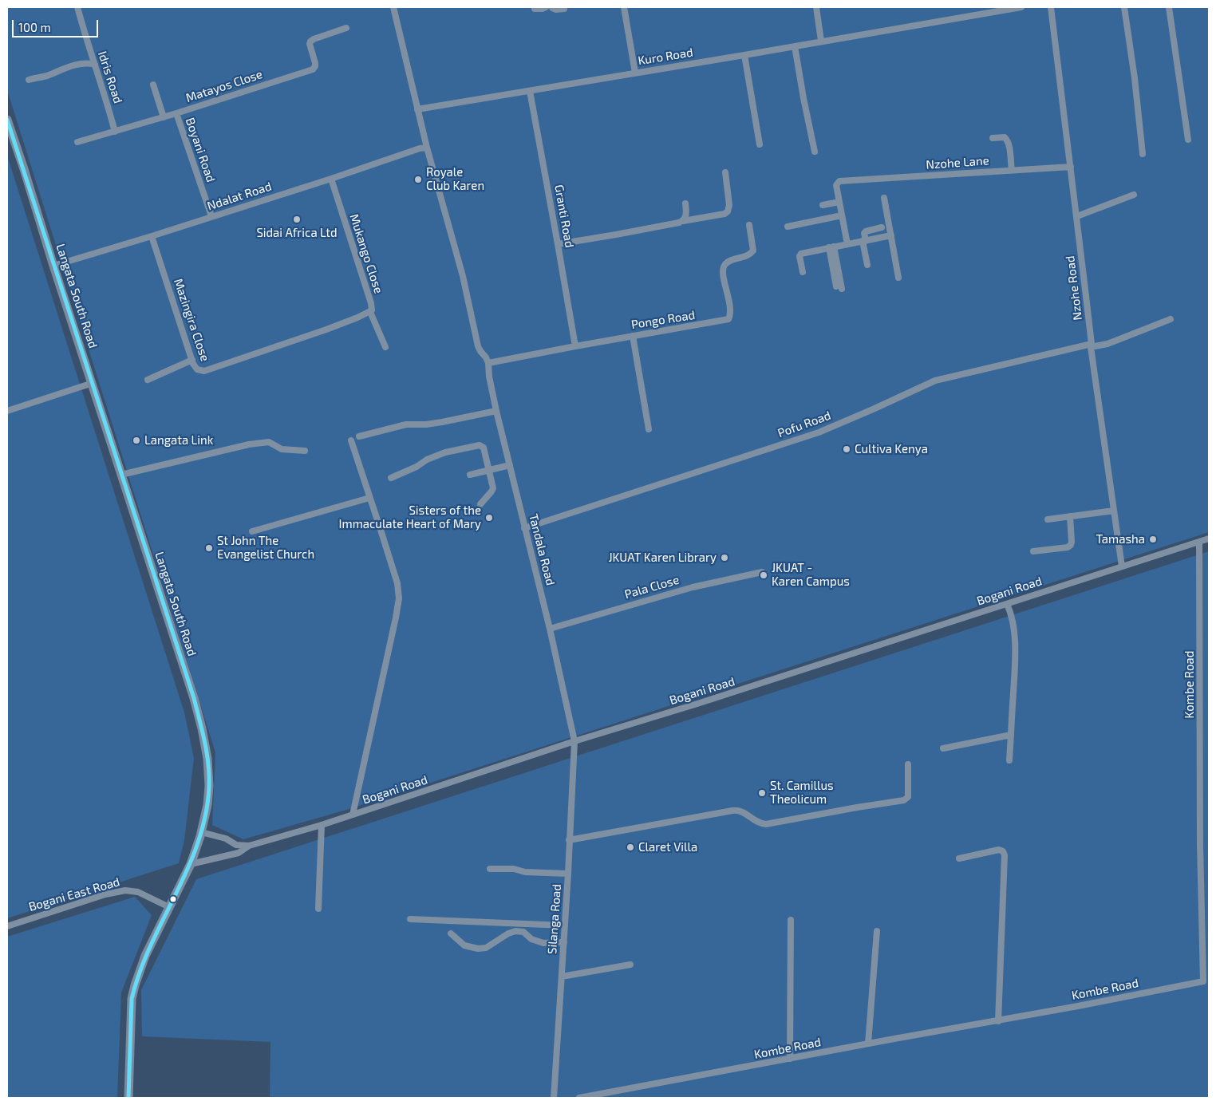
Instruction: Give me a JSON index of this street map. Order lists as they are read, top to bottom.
{
  "streets": {
    "street": [
      "Kuro Road",
      "Idris Road",
      "Matayos Close",
      "Boyani Road",
      "Nzohe Lane",
      "Ndalat Road",
      "Granti Road",
      "Mukango Close",
      "Nzohe Road",
      "Langata South Road",
      "Mazingira Close",
      "Pongo Road",
      "Pofu Road",
      "Tandala Road",
      "Pala Close",
      "Bogani Road",
      "Kombe Road",
      "Bogani East Road",
      "Silanga Road"
    ]
  },
  "crossings": [
    ["Kuro Road", "Granti Road"],
    ["Idris Road", "Matayos Close"],
    ["Matayos Close", "Boyani Road"],
    ["Boyani Road", "Ndalat Road"],
    ["Nzohe Lane", "Nzohe Road"],
    ["Ndalat Road", "Mukango Close"],
    ["Ndalat Road", "Langata South Road"],
    ["Ndalat Road", "Mazingira Close"],
    ["Granti Road", "Pongo Road"],
    ["Mukango Close", "Mazingira Close"],
    ["Nzohe Road", "Pofu Road"],
    ["Nzohe Road", "Bogani Road"],
    ["Langata South Road", "Bogani Road"],
    ["Langata South Road", "Bogani East Road"],
    ["Pongo Road", "Tandala Road"],
    ["Pofu Road", "Tandala Road"],
    ["Tandala Road", "Pala Close"],
    ["Tandala Road", "Bogani Road"],
    ["Tandala Road", "Silanga Road"],
    ["Bogani Road", "Kombe Road"],
    ["Bogani Road", "Silanga Road"]
  ],
  "places": [
    "Royale Club Karen",
    "Sidai Africa Ltd",
    "Langata Link",
    "Cultiva Kenya",
    "Sisters of the Immaculate Heart of Mary",
    "Tamasha",
    "St John The Evangelist Church",
    "JKUAT Karen Library",
    "JKUAT - Karen Campus",
    "St. Camillus Theolicum",
    "Claret Villa"
  ],
  "scale_bar": "100 m"
}
